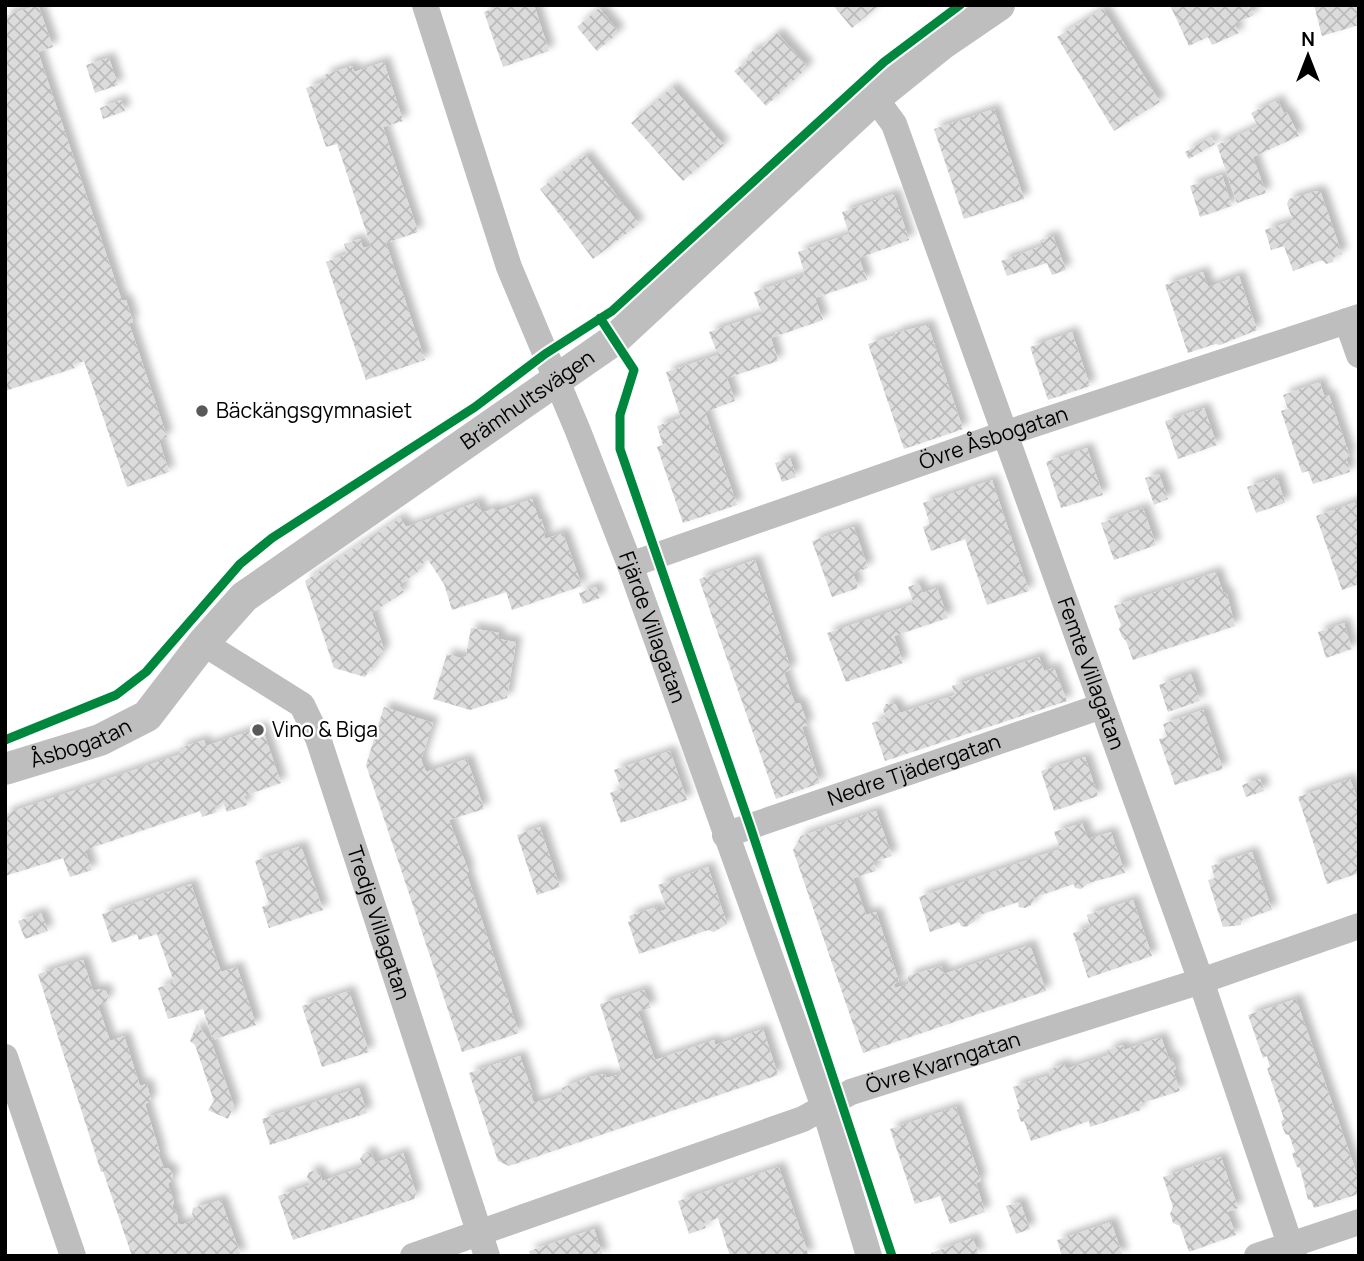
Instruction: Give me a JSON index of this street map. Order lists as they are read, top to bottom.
{
  "streets": {
    "street": [
      "Brämhultsvägen",
      "Övre Åsbogatan",
      "Fjärde Villagatan",
      "Femte Villagatan",
      "Åsbogatan",
      "Nedre Tjädergatan",
      "Tredje Villagatan",
      "Övre Kvarngatan"
    ]
  },
  "crossings": [
    ["Brämhultsvägen", "Fjärde Villagatan"],
    ["Brämhultsvägen", "Femte Villagatan"],
    ["Brämhultsvägen", "Åsbogatan"],
    ["Brämhultsvägen", "Tredje Villagatan"],
    ["Övre Åsbogatan", "Fjärde Villagatan"],
    ["Övre Åsbogatan", "Femte Villagatan"],
    ["Fjärde Villagatan", "Nedre Tjädergatan"],
    ["Fjärde Villagatan", "Övre Kvarngatan"],
    ["Femte Villagatan", "Nedre Tjädergatan"],
    ["Femte Villagatan", "Övre Kvarngatan"],
    ["Tredje Villagatan", "Övre Kvarngatan"]
  ],
  "places": ["Bäckängsgymnasiet", "Vino & Biga"],
  "north": "top"
}
